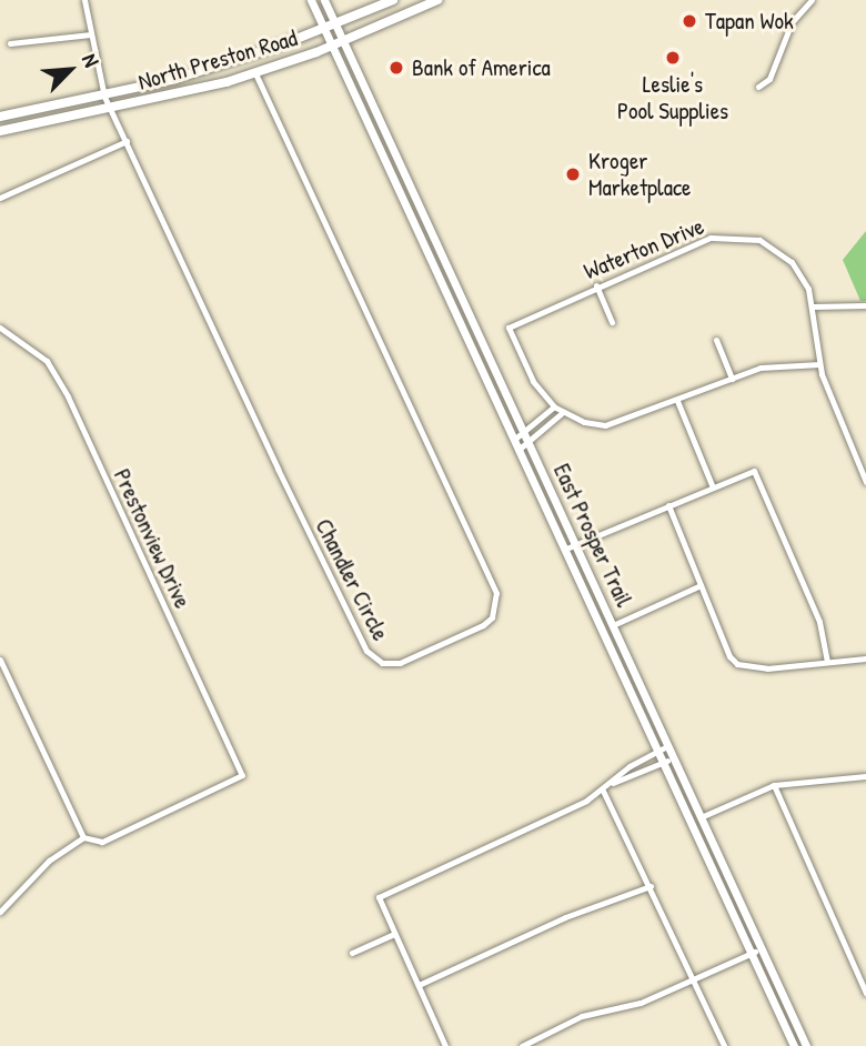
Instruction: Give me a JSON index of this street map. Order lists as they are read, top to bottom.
{
  "streets": {
    "main road": ["North Preston Road", "East Prosper Trail"],
    "street": ["Waterton Drive", "Prestonview Drive", "Chandler Circle"]
  },
  "crossings": [
    ["North Preston Road", "East Prosper Trail"],
    ["North Preston Road", "Chandler Circle"]
  ],
  "places": [
    "Tapan Wok",
    "Leslie's Pool Supplies",
    "Bank of America",
    "Kroger Marketplace"
  ],
  "north": "top right"
}
